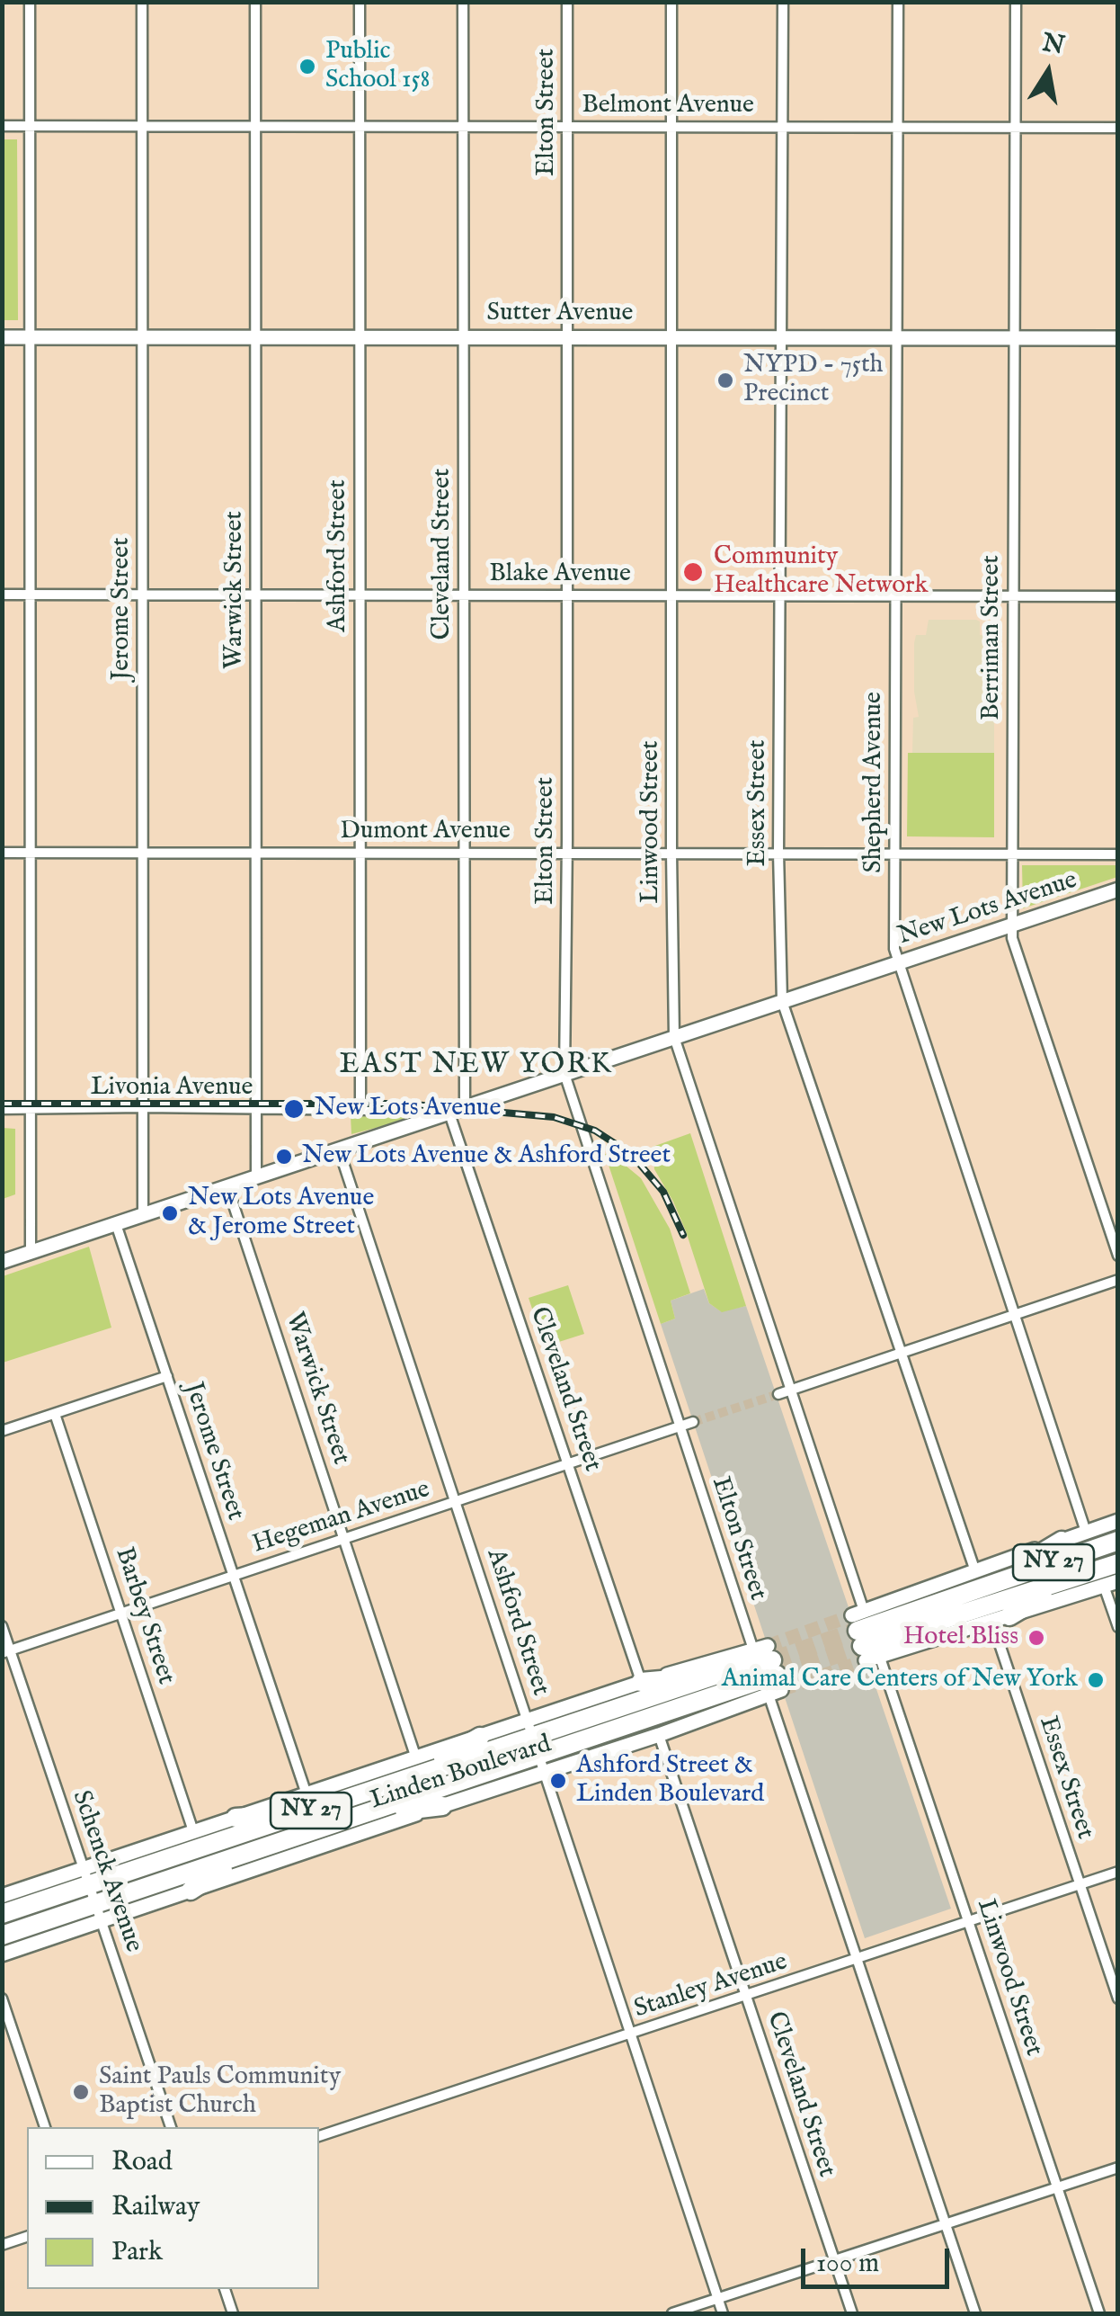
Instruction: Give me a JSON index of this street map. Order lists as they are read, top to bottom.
{
  "streets": {
    "highway": ["NY 27", "Linden Boulevard"],
    "street": [
      "Belmont Avenue",
      "Elton Street",
      "Sutter Avenue",
      "Cleveland Street",
      "Ashford Street",
      "Blake Avenue",
      "Warwick Street",
      "Jerome Street",
      "Berriman Street",
      "Shepherd Avenue",
      "Essex Street",
      "Linwood Street",
      "Dumont Avenue",
      "New Lots Avenue",
      "Livonia Avenue",
      "Hegeman Avenue",
      "Barbey Street",
      "Schenck Avenue",
      "Stanley Avenue"
    ]
  },
  "crossings": [
    ["Belmont Avenue", "Elton Street"],
    ["Belmont Avenue", "Cleveland Street"],
    ["Belmont Avenue", "Ashford Street"],
    ["Belmont Avenue", "Warwick Street"],
    ["Belmont Avenue", "Jerome Street"],
    ["Belmont Avenue", "Berriman Street"],
    ["Belmont Avenue", "Shepherd Avenue"],
    ["Belmont Avenue", "Essex Street"],
    ["Belmont Avenue", "Linwood Street"],
    ["Elton Street", "Sutter Avenue"],
    ["Elton Street", "Blake Avenue"],
    ["Elton Street", "Dumont Avenue"],
    ["Elton Street", "New Lots Avenue"],
    ["Elton Street", "Hegeman Avenue"],
    ["Elton Street", "Linden Boulevard"],
    ["Elton Street", "Stanley Avenue"],
    ["Sutter Avenue", "Cleveland Street"],
    ["Sutter Avenue", "Ashford Street"],
    ["Sutter Avenue", "Warwick Street"],
    ["Sutter Avenue", "Jerome Street"],
    ["Sutter Avenue", "Berriman Street"],
    ["Sutter Avenue", "Shepherd Avenue"],
    ["Sutter Avenue", "Essex Street"],
    ["Sutter Avenue", "Linwood Street"],
    ["Cleveland Street", "Blake Avenue"],
    ["Cleveland Street", "Dumont Avenue"],
    ["Cleveland Street", "New Lots Avenue"],
    ["Cleveland Street", "Livonia Avenue"],
    ["Cleveland Street", "Hegeman Avenue"],
    ["Cleveland Street", "Linden Boulevard"],
    ["Cleveland Street", "Stanley Avenue"],
    ["Ashford Street", "Blake Avenue"],
    ["Ashford Street", "Dumont Avenue"],
    ["Ashford Street", "New Lots Avenue"],
    ["Ashford Street", "Livonia Avenue"],
    ["Ashford Street", "Hegeman Avenue"],
    ["Ashford Street", "Linden Boulevard"],
    ["Ashford Street", "Stanley Avenue"],
    ["Blake Avenue", "Warwick Street"],
    ["Blake Avenue", "Jerome Street"],
    ["Blake Avenue", "Berriman Street"],
    ["Blake Avenue", "Shepherd Avenue"],
    ["Blake Avenue", "Essex Street"],
    ["Blake Avenue", "Linwood Street"],
    ["Warwick Street", "Dumont Avenue"],
    ["Warwick Street", "New Lots Avenue"],
    ["Warwick Street", "Livonia Avenue"],
    ["Warwick Street", "Hegeman Avenue"],
    ["Warwick Street", "Linden Boulevard"],
    ["Jerome Street", "Dumont Avenue"],
    ["Jerome Street", "New Lots Avenue"],
    ["Jerome Street", "Livonia Avenue"],
    ["Jerome Street", "Hegeman Avenue"],
    ["Jerome Street", "Linden Boulevard"],
    ["Berriman Street", "Dumont Avenue"],
    ["Berriman Street", "New Lots Avenue"],
    ["Shepherd Avenue", "Dumont Avenue"],
    ["Shepherd Avenue", "New Lots Avenue"],
    ["Essex Street", "Dumont Avenue"],
    ["Essex Street", "New Lots Avenue"],
    ["Essex Street", "NY 27"],
    ["Essex Street", "Stanley Avenue"],
    ["Linwood Street", "Dumont Avenue"],
    ["Linwood Street", "New Lots Avenue"],
    ["Linwood Street", "NY 27"],
    ["Linwood Street", "Stanley Avenue"],
    ["New Lots Avenue", "Livonia Avenue"],
    ["Hegeman Avenue", "Barbey Street"],
    ["Hegeman Avenue", "Schenck Avenue"],
    ["Barbey Street", "Linden Boulevard"],
    ["Linden Boulevard", "Schenck Avenue"]
  ],
  "districts": ["EAST NEW YORK"],
  "places": [
    "Public School 158",
    "NYPD - 75th Precinct",
    "Community Healthcare Network",
    "New Lots Avenue",
    "New Lots Avenue & Ashford Street",
    "New Lots Avenue & Jerome Street",
    "Hotel Bliss",
    "Animal Care Centers of New York",
    "Ashford Street & Linden Boulevard",
    "Saint Pauls Community Baptist Church"
  ],
  "legend": ["Road", "Railway", "Park"],
  "scale_bar": "100 m",
  "north": "top"
}
